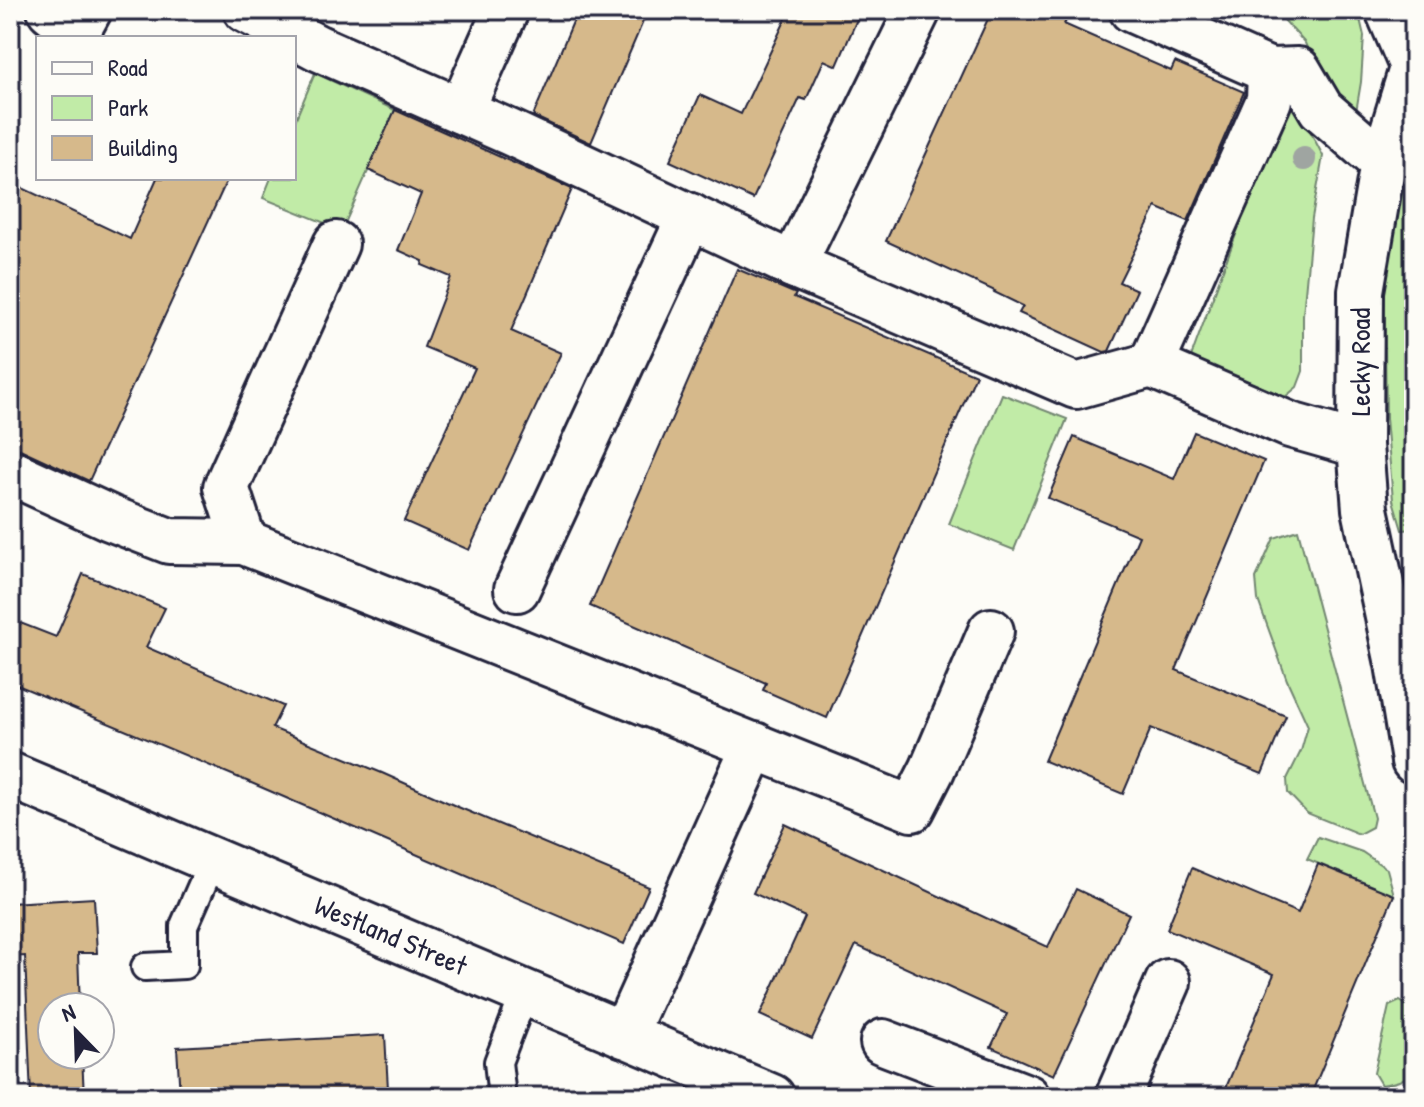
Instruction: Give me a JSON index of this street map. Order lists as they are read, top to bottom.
{
  "streets": {
    "street": ["Lecky Road", "Westland Street"]
  },
  "legend": ["Road", "Park", "Building"],
  "north": "top left"
}
